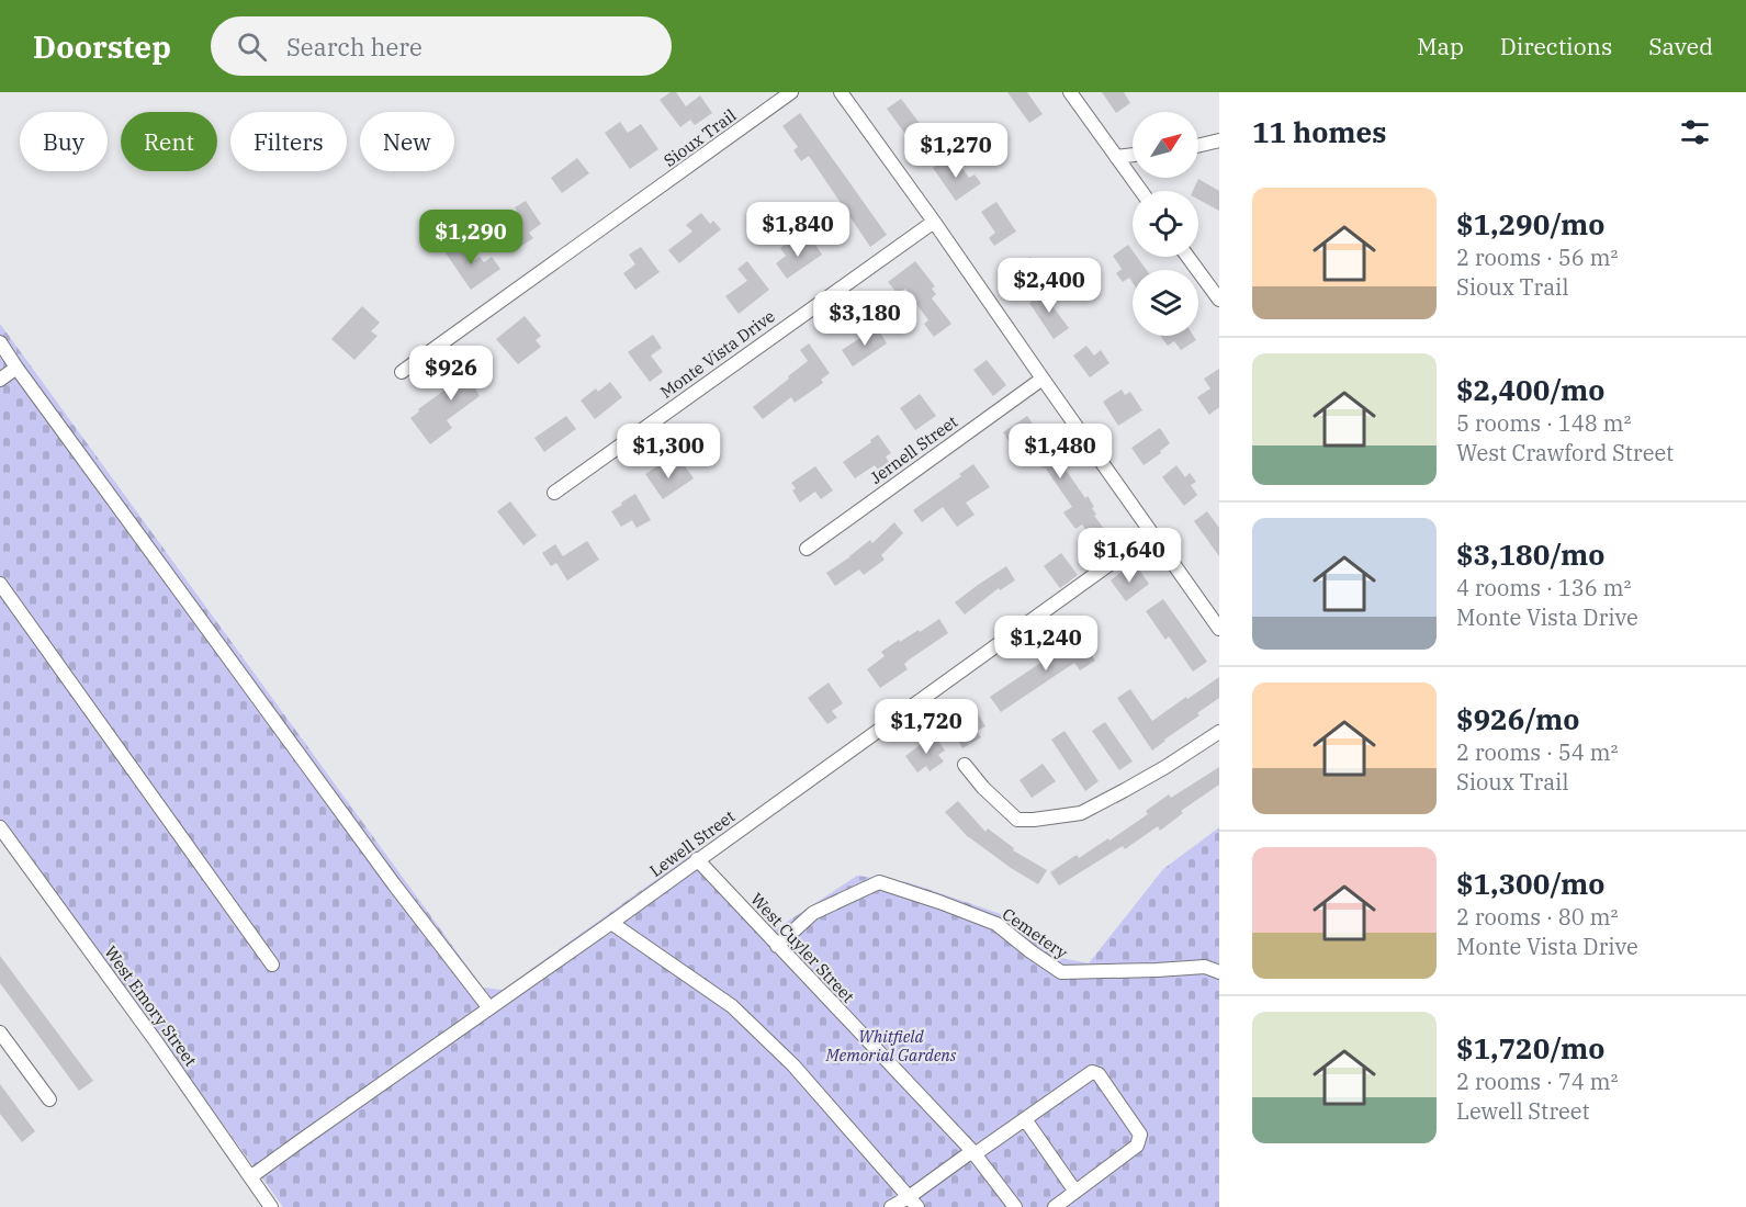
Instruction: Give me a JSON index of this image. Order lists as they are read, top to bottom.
{
  "streets": {
    "street": [
      "Sioux Trail",
      "Monte Vista Drive",
      "Jernell Street",
      "Lewell Street",
      "Cemetery",
      "West Cuyler Street",
      "West Emory Street"
    ]
  },
  "crossings": [
    ["Lewell Street", "West Cuyler Street"],
    ["Lewell Street", "West Emory Street"],
    ["Cemetery", "West Cuyler Street"]
  ],
  "parks": ["Whitfield Memorial Gardens"],
  "north": "top right",
  "page": {
    "header": "Doorstep",
    "search": "Search here",
    "nav": ["Map", "Directions", "Saved"],
    "heading": "11 homes",
    "chip": [
      "Buy",
      "Rent",
      "Filters",
      "New"
    ],
    "price": [
      "$1,270",
      "$1,840",
      "$1,290",
      "$2,400",
      "$3,180",
      "$926",
      "$1,300",
      "$1,480",
      "$1,640",
      "$1,240",
      "$1,720"
    ],
    "list": [
      {
        "name": "$1,290/mo",
        "note": "2 rooms · 56 m² · Sioux Trail"
      },
      {
        "name": "$2,400/mo",
        "note": "5 rooms · 148 m² · West Crawford Street"
      },
      {
        "name": "$3,180/mo",
        "note": "4 rooms · 136 m² · Monte Vista Drive"
      },
      {
        "name": "$926/mo",
        "note": "2 rooms · 54 m² · Sioux Trail"
      },
      {
        "name": "$1,300/mo",
        "note": "2 rooms · 80 m² · Monte Vista Drive"
      },
      {
        "name": "$1,720/mo",
        "note": "2 rooms · 74 m² · Lewell Street"
      }
    ]
  }
}
